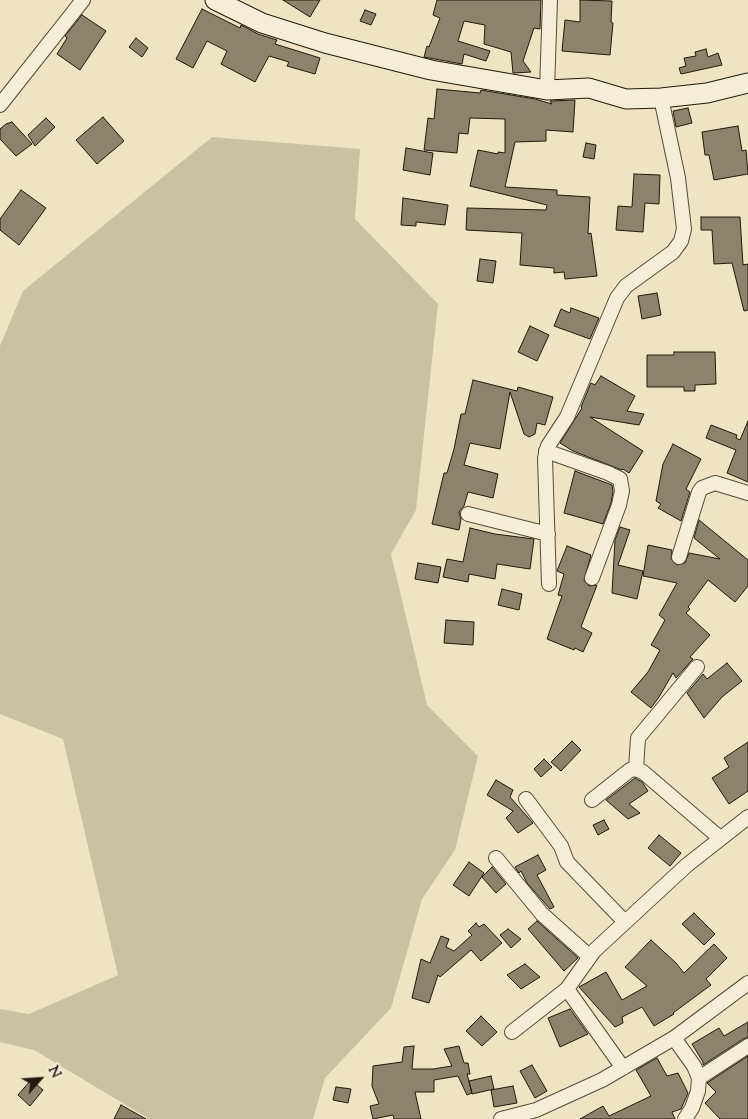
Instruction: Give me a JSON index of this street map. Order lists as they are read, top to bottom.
{
  "north": "top right"
}
